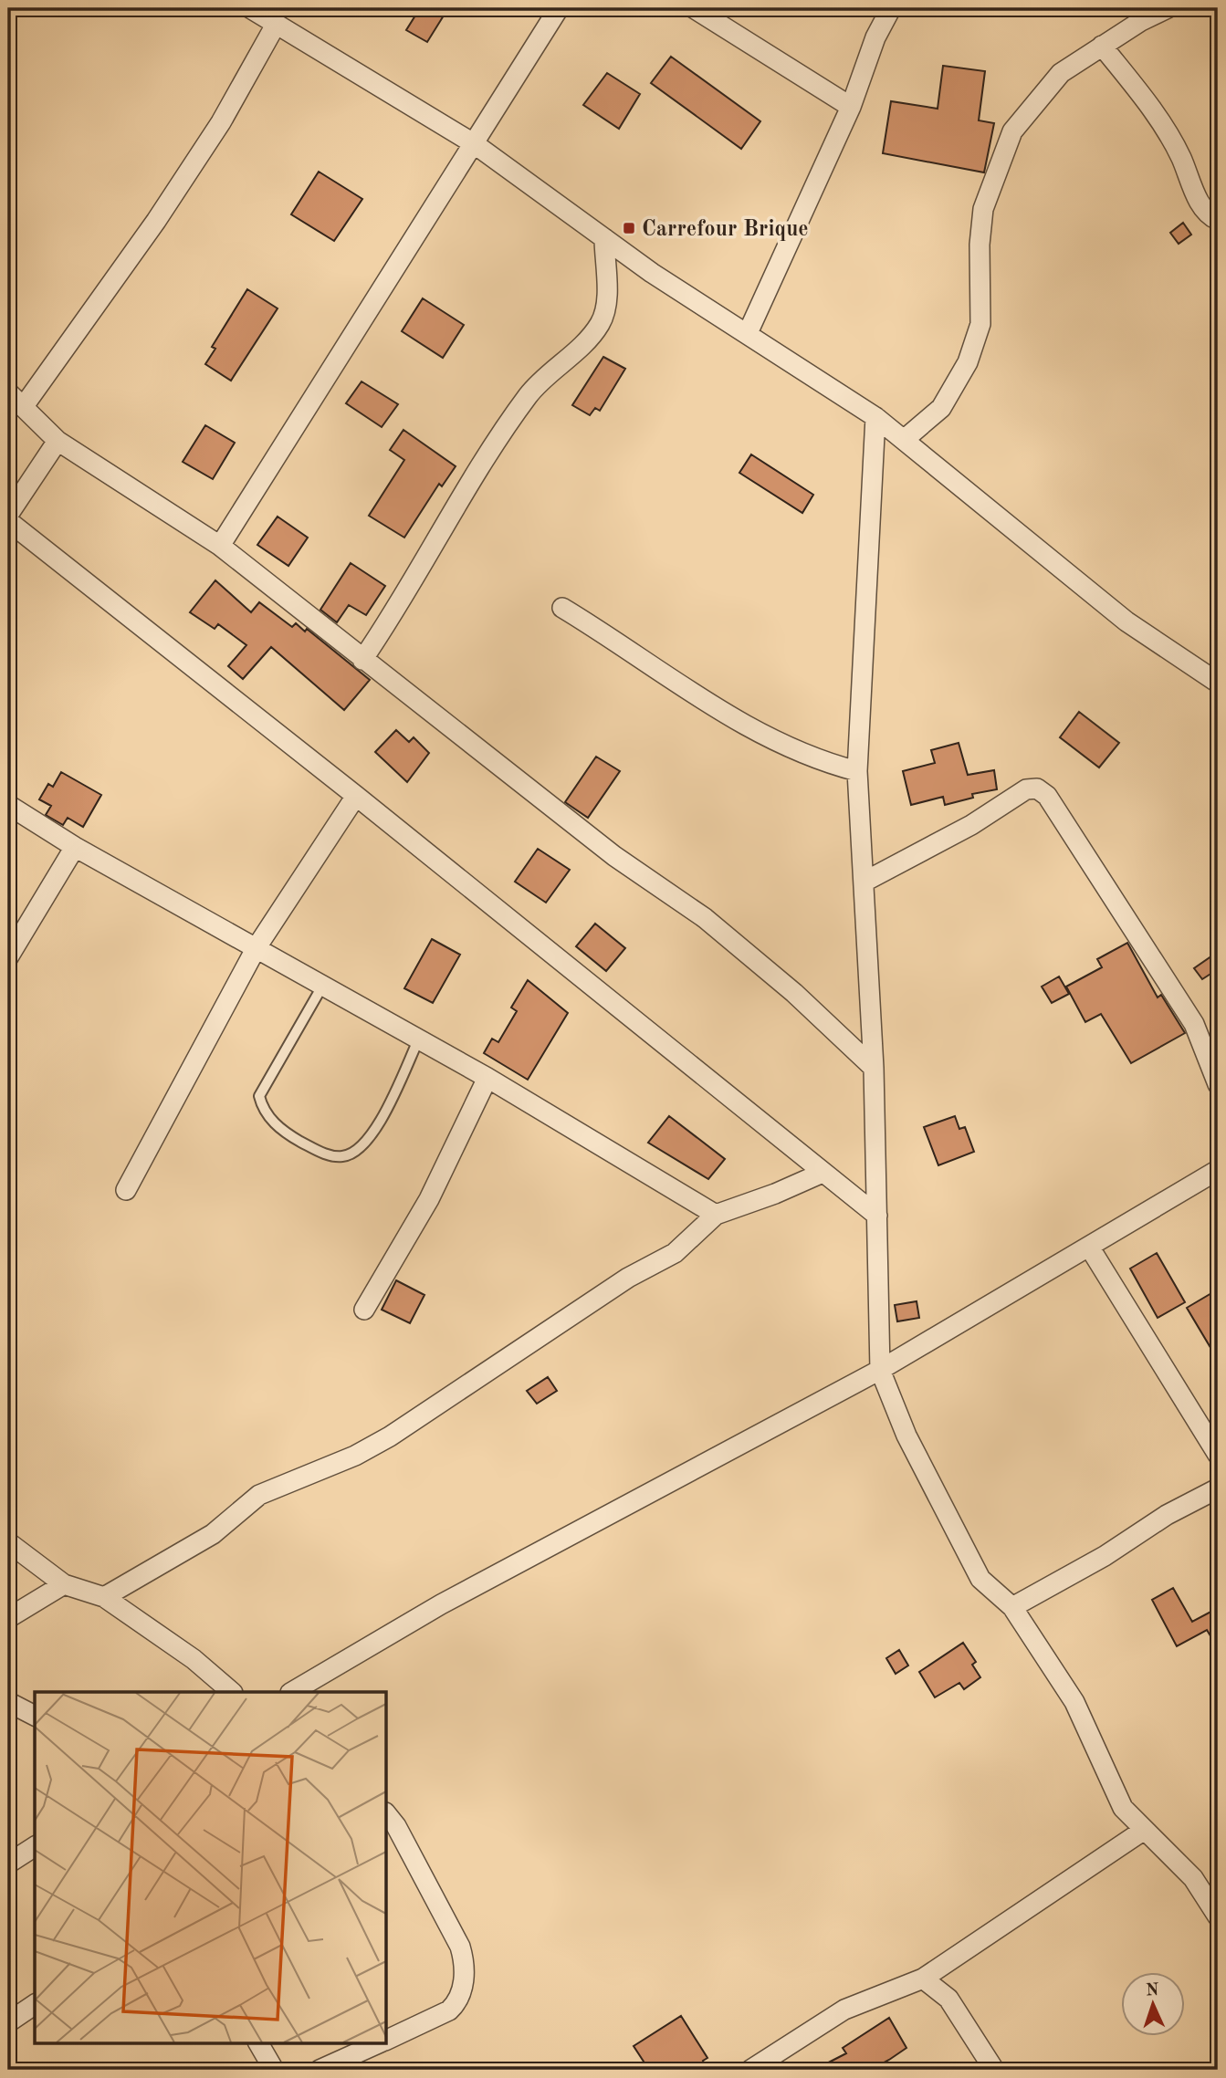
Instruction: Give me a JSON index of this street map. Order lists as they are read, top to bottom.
{
  "places": {
    "transit": ["Carrefour Brique"]
  },
  "north": "top"
}
